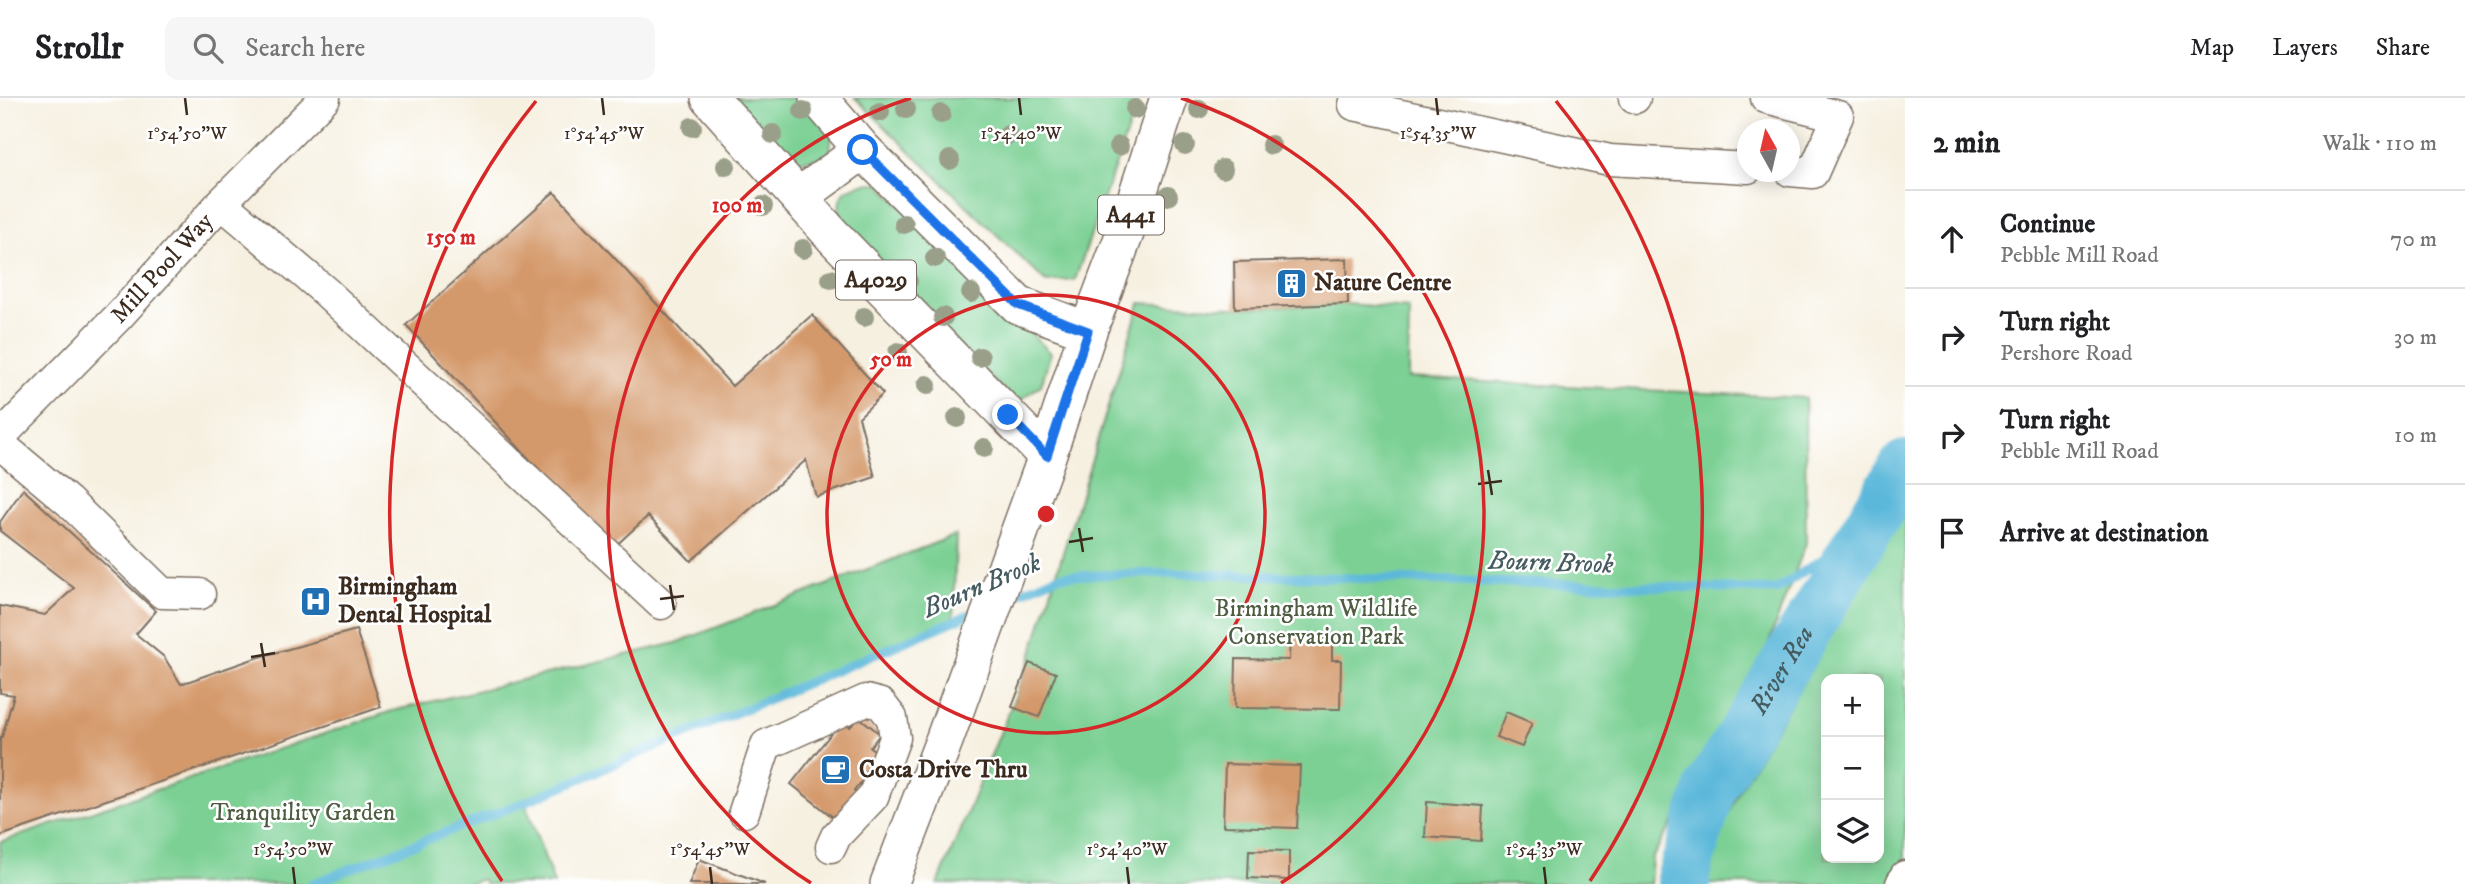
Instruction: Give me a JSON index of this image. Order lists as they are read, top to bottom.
{
  "streets": {
    "main road": ["A441", "A4029"],
    "lane": ["Mill Pool Way"]
  },
  "crossings": [
    ["A441", "A4029"]
  ],
  "water": ["Bourn Brook", "River Rea"],
  "parks": ["Birmingham Wildlife Conservation Park", "Tranquility Garden"],
  "places": {
    "building": ["Nature Centre"],
    "hospital": ["Birmingham Dental Hospital"],
    "cafe": ["Costa Drive Thru"]
  },
  "north": "top",
  "page": {
    "header": "Strollr",
    "search": "Search here",
    "nav": ["Map", "Layers", "Share"],
    "heading": ["2 min", "Walk · 110 m"],
    "list": [
      ["Continue", "Pebble Mill Road", "70 m"],
      ["Turn right", "Pershore Road", "30 m"],
      ["Turn right", "Pebble Mill Road", "10 m"],
      "Arrive at destination"
    ],
    "map_buttons": ["+", "−"]
  },
  "coordinates": [
    "1°54'50\"W",
    "1°54'45\"W",
    "1°54'40\"W",
    "1°54'35\"W"
  ],
  "rings": ["100 m", "150 m", "50 m"]
}
